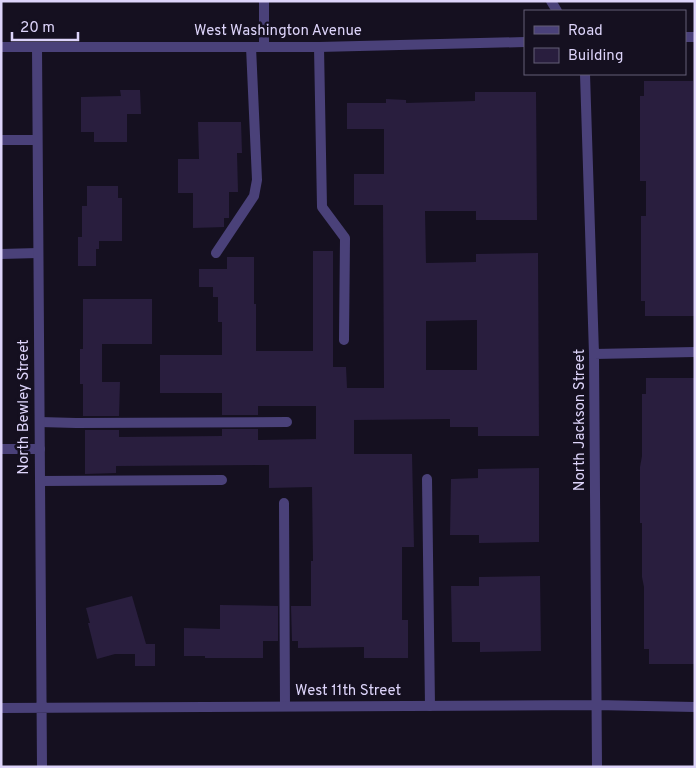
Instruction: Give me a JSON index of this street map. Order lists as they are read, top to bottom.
{
  "streets": {
    "street": [
      "West Washington Avenue",
      "North Bewley Street",
      "North Jackson Street",
      "West 11th Street"
    ]
  },
  "crossings": [
    ["West Washington Avenue", "North Bewley Street"],
    ["North Bewley Street", "West 11th Street"],
    ["North Jackson Street", "West 11th Street"]
  ],
  "legend": ["Road", "Building"],
  "scale_bar": "20 m"
}
